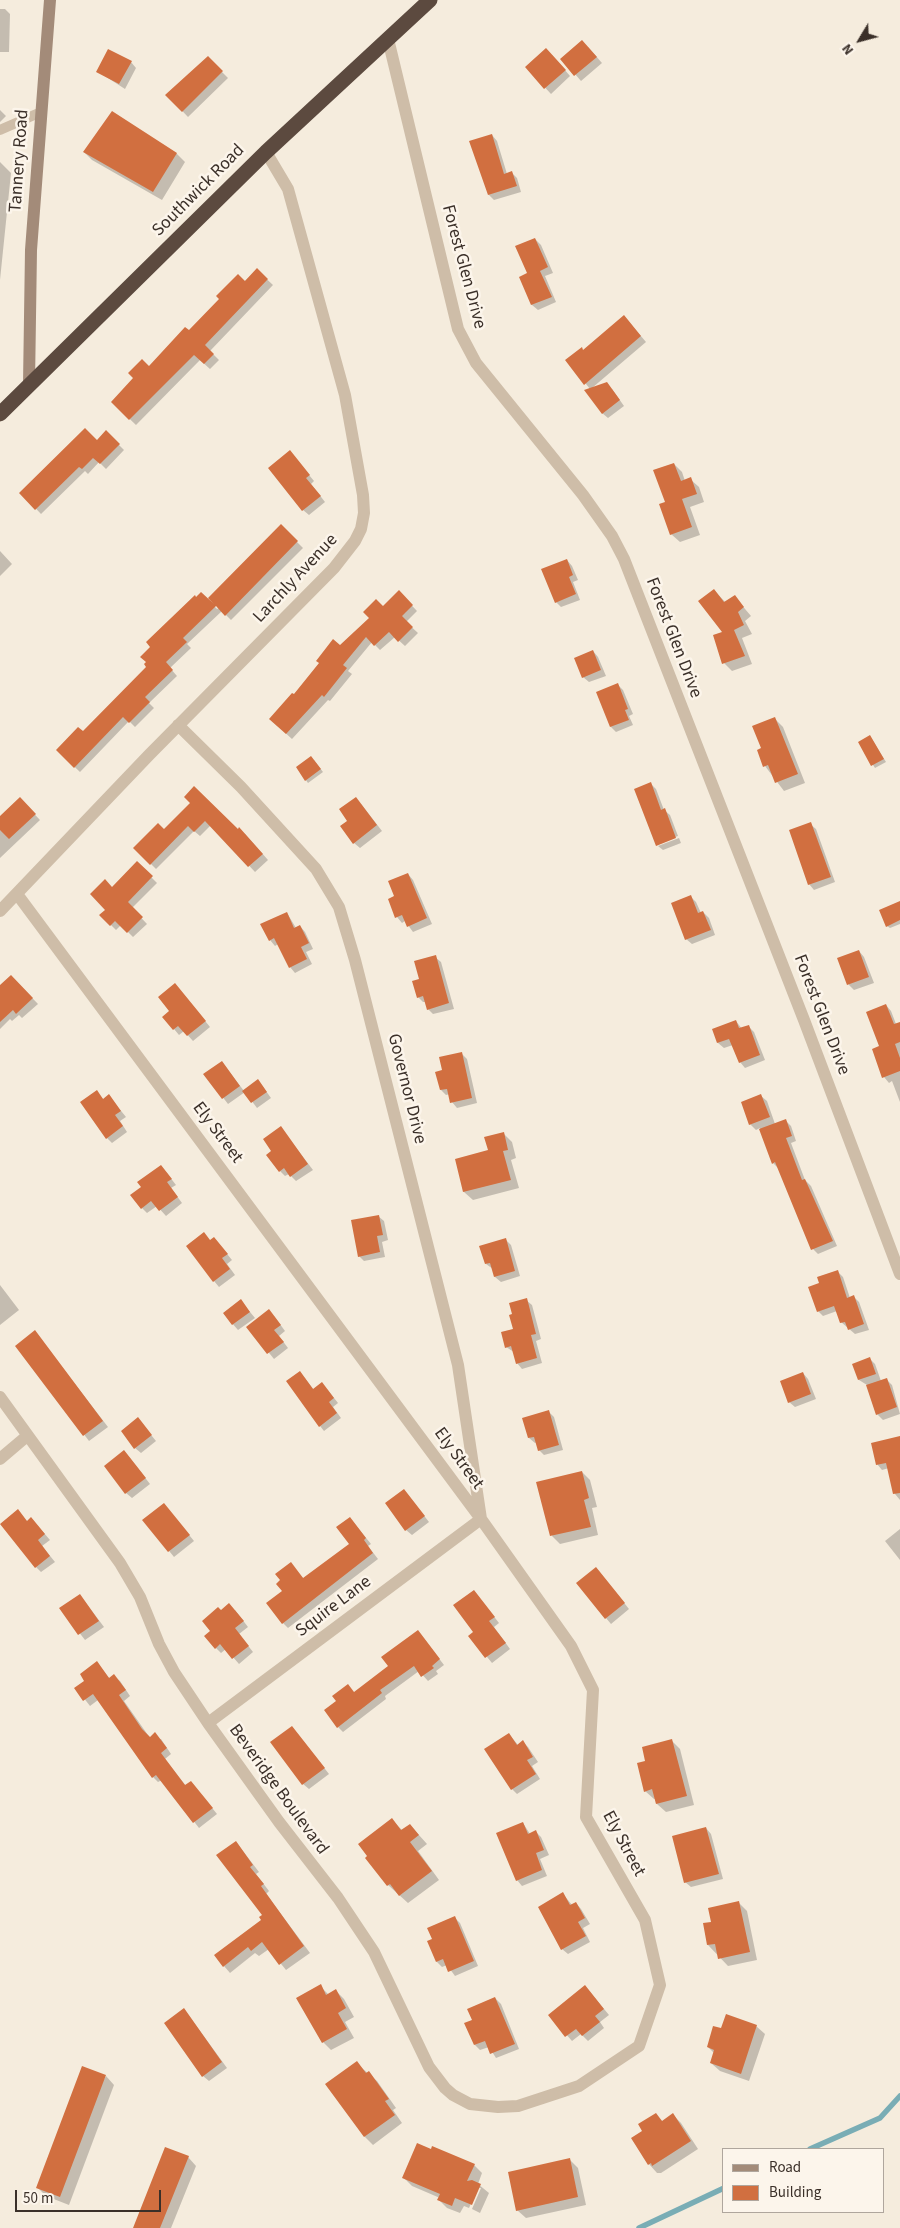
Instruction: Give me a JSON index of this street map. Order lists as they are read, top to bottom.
{
  "streets": {
    "highway": ["Southwick Road"],
    "street": [
      "Tannery Road",
      "Forest Glen Drive",
      "Larchly Avenue",
      "Governor Drive",
      "Ely Street",
      "Squire Lane",
      "Beveridge Boulevard"
    ]
  },
  "crossings": [
    ["Tannery Road", "Southwick Road"],
    ["Southwick Road", "Forest Glen Drive"],
    ["Southwick Road", "Larchly Avenue"],
    ["Larchly Avenue", "Governor Drive"],
    ["Larchly Avenue", "Ely Street"],
    ["Governor Drive", "Ely Street"],
    ["Governor Drive", "Squire Lane"],
    ["Ely Street", "Squire Lane"],
    ["Ely Street", "Beveridge Boulevard"],
    ["Squire Lane", "Beveridge Boulevard"]
  ],
  "legend": ["Road", "Building"],
  "scale_bar": "50 m",
  "north": "bottom left"
}
